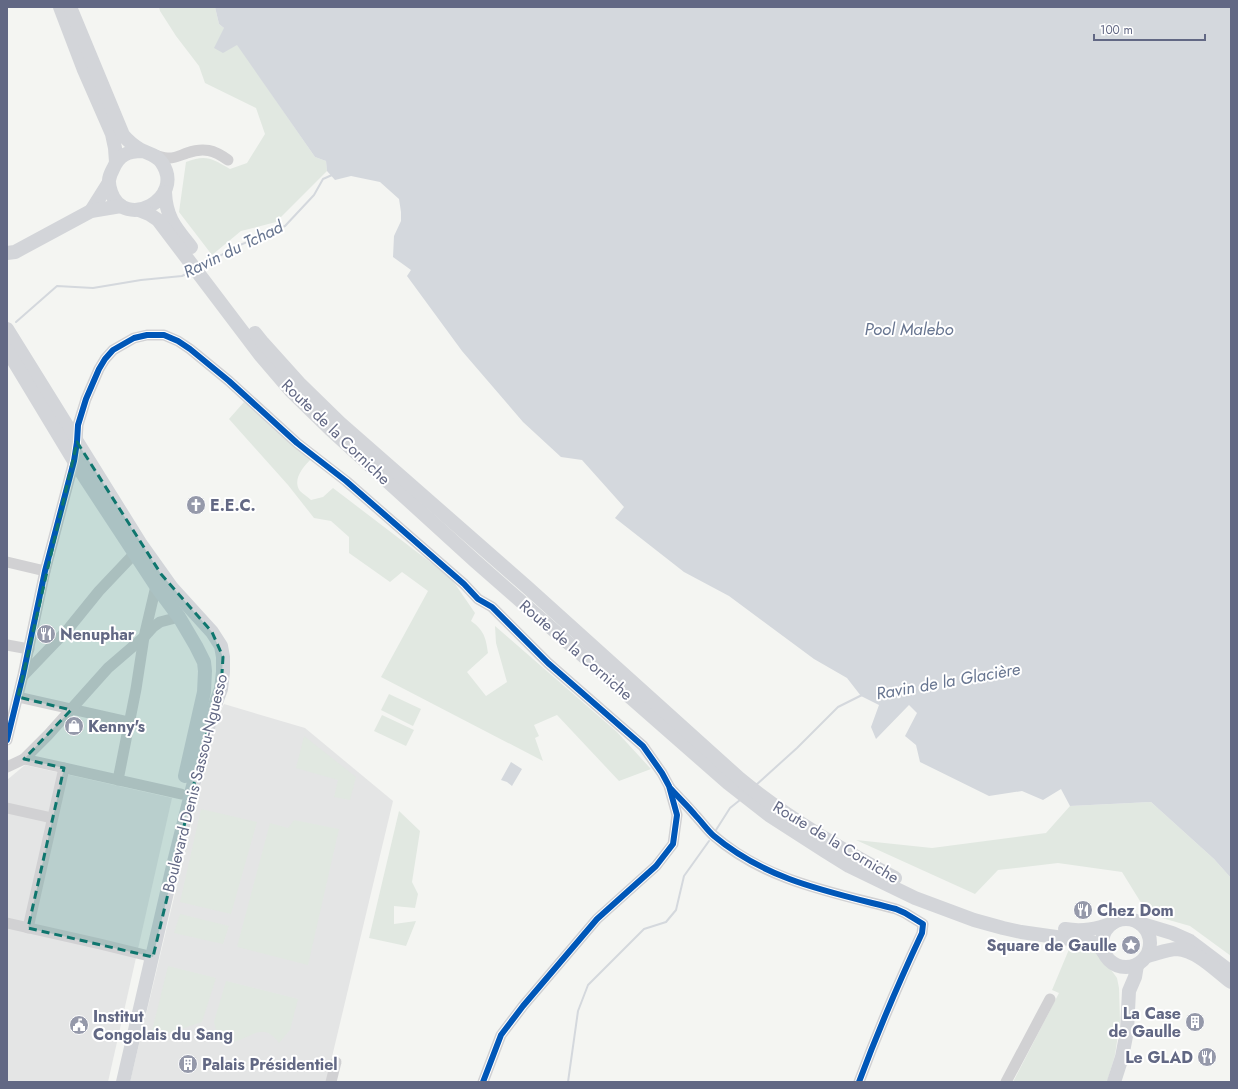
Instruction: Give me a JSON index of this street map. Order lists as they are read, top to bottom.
{
  "streets": {
    "main road": ["Route de la Corniche", "Boulevard Denis Sassou-Nguesso"]
  },
  "water": ["Ravin du Tchad", "Pool Malebo", "Ravin de la Glacière"],
  "places": {
    "church": ["E.E.C."],
    "restaurant": ["Nenuphar", "Chez Dom", "Le GLAD"],
    "shop": ["Kenny's"],
    "place": ["Square de Gaulle"],
    "building": ["La Case de Gaulle", "Palais Présidentiel"],
    "public building": ["Institut Congolais du Sang"]
  },
  "scale_bar": "100 m"
}
